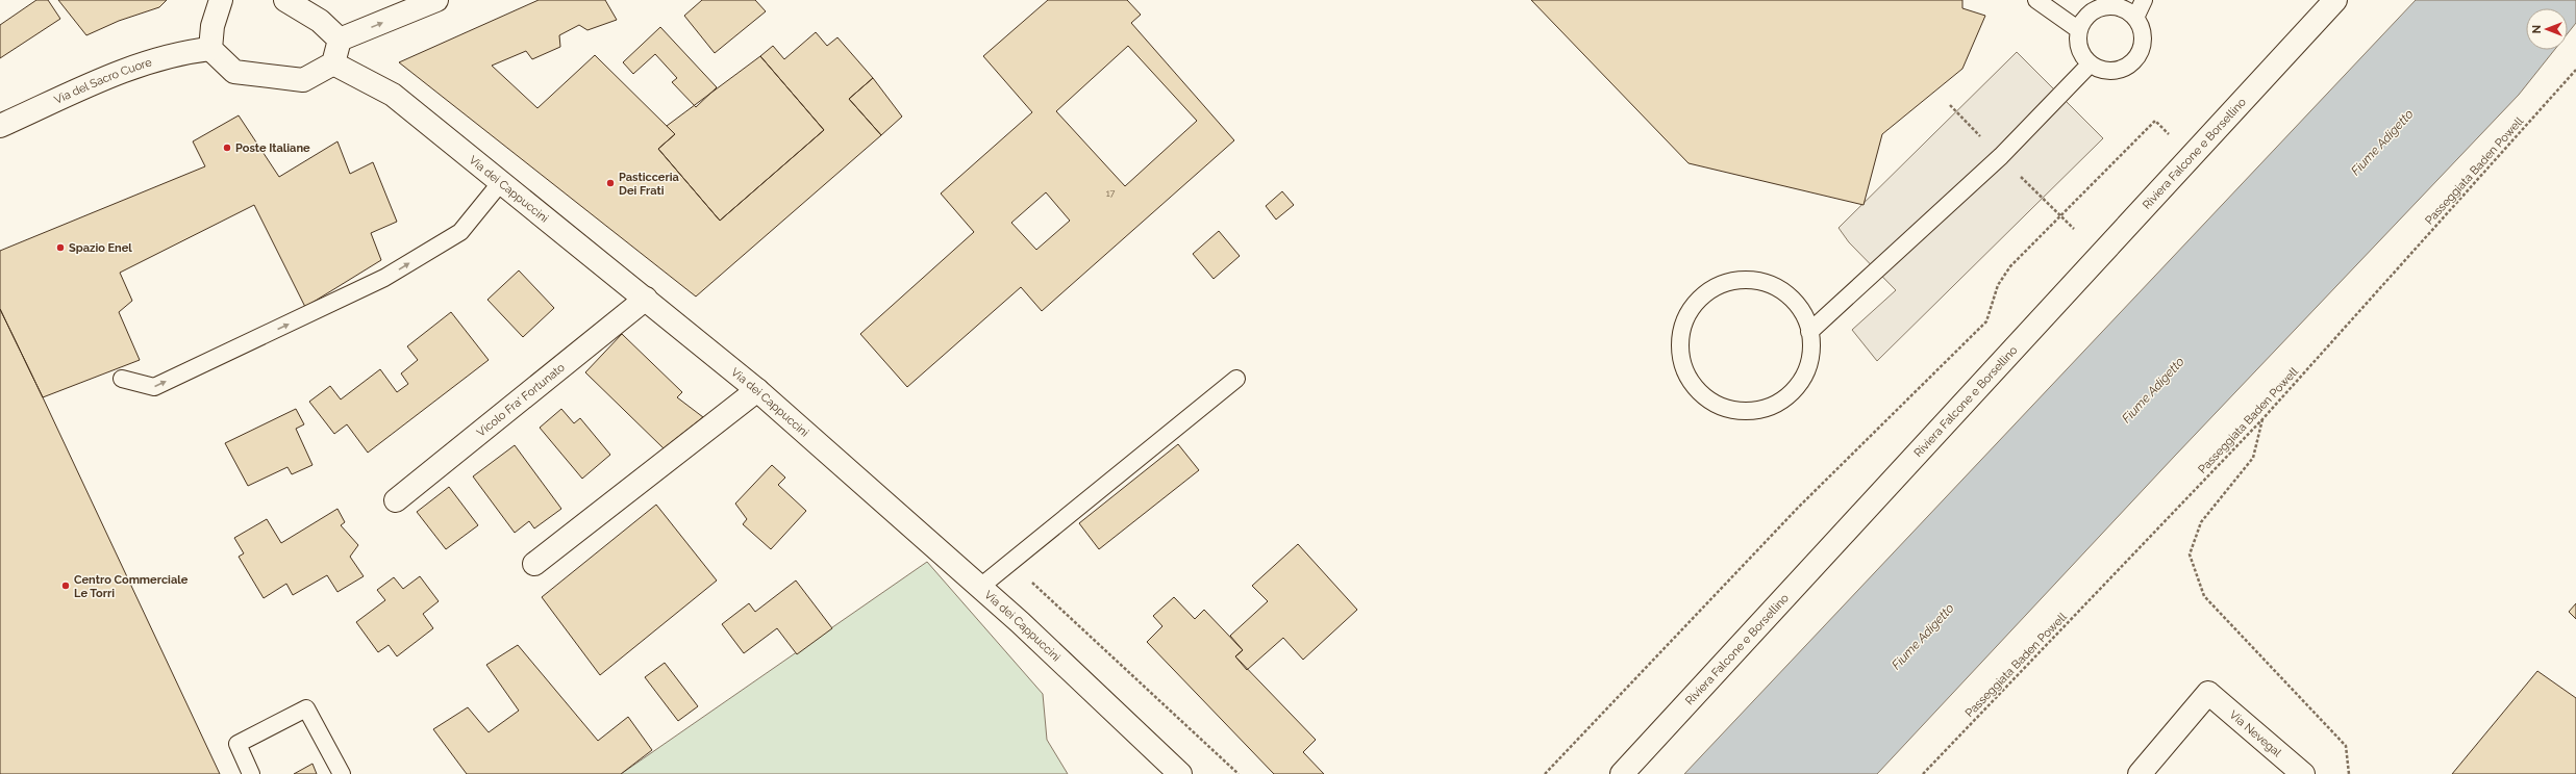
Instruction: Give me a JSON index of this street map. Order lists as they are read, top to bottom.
{
  "streets": {
    "street": [
      "Via del Sacro Cuore",
      "Riviera Falcone e Borsellino",
      "Via dei Cappuccini",
      "Vicolo Fra' Fortunato",
      "Via Nevegal"
    ],
    "path": ["Passeggiata Baden Powell"]
  },
  "crossings": [
    ["Via dei Cappuccini", "Vicolo Fra' Fortunato"]
  ],
  "water": ["Fiume Adigetto"],
  "places": [
    "Poste Italiane",
    "Pasticceria Dei Frati",
    "Spazio Enel",
    "Centro Commerciale Le Torri"
  ],
  "house_numbers": ["17"],
  "north": "left"
}
